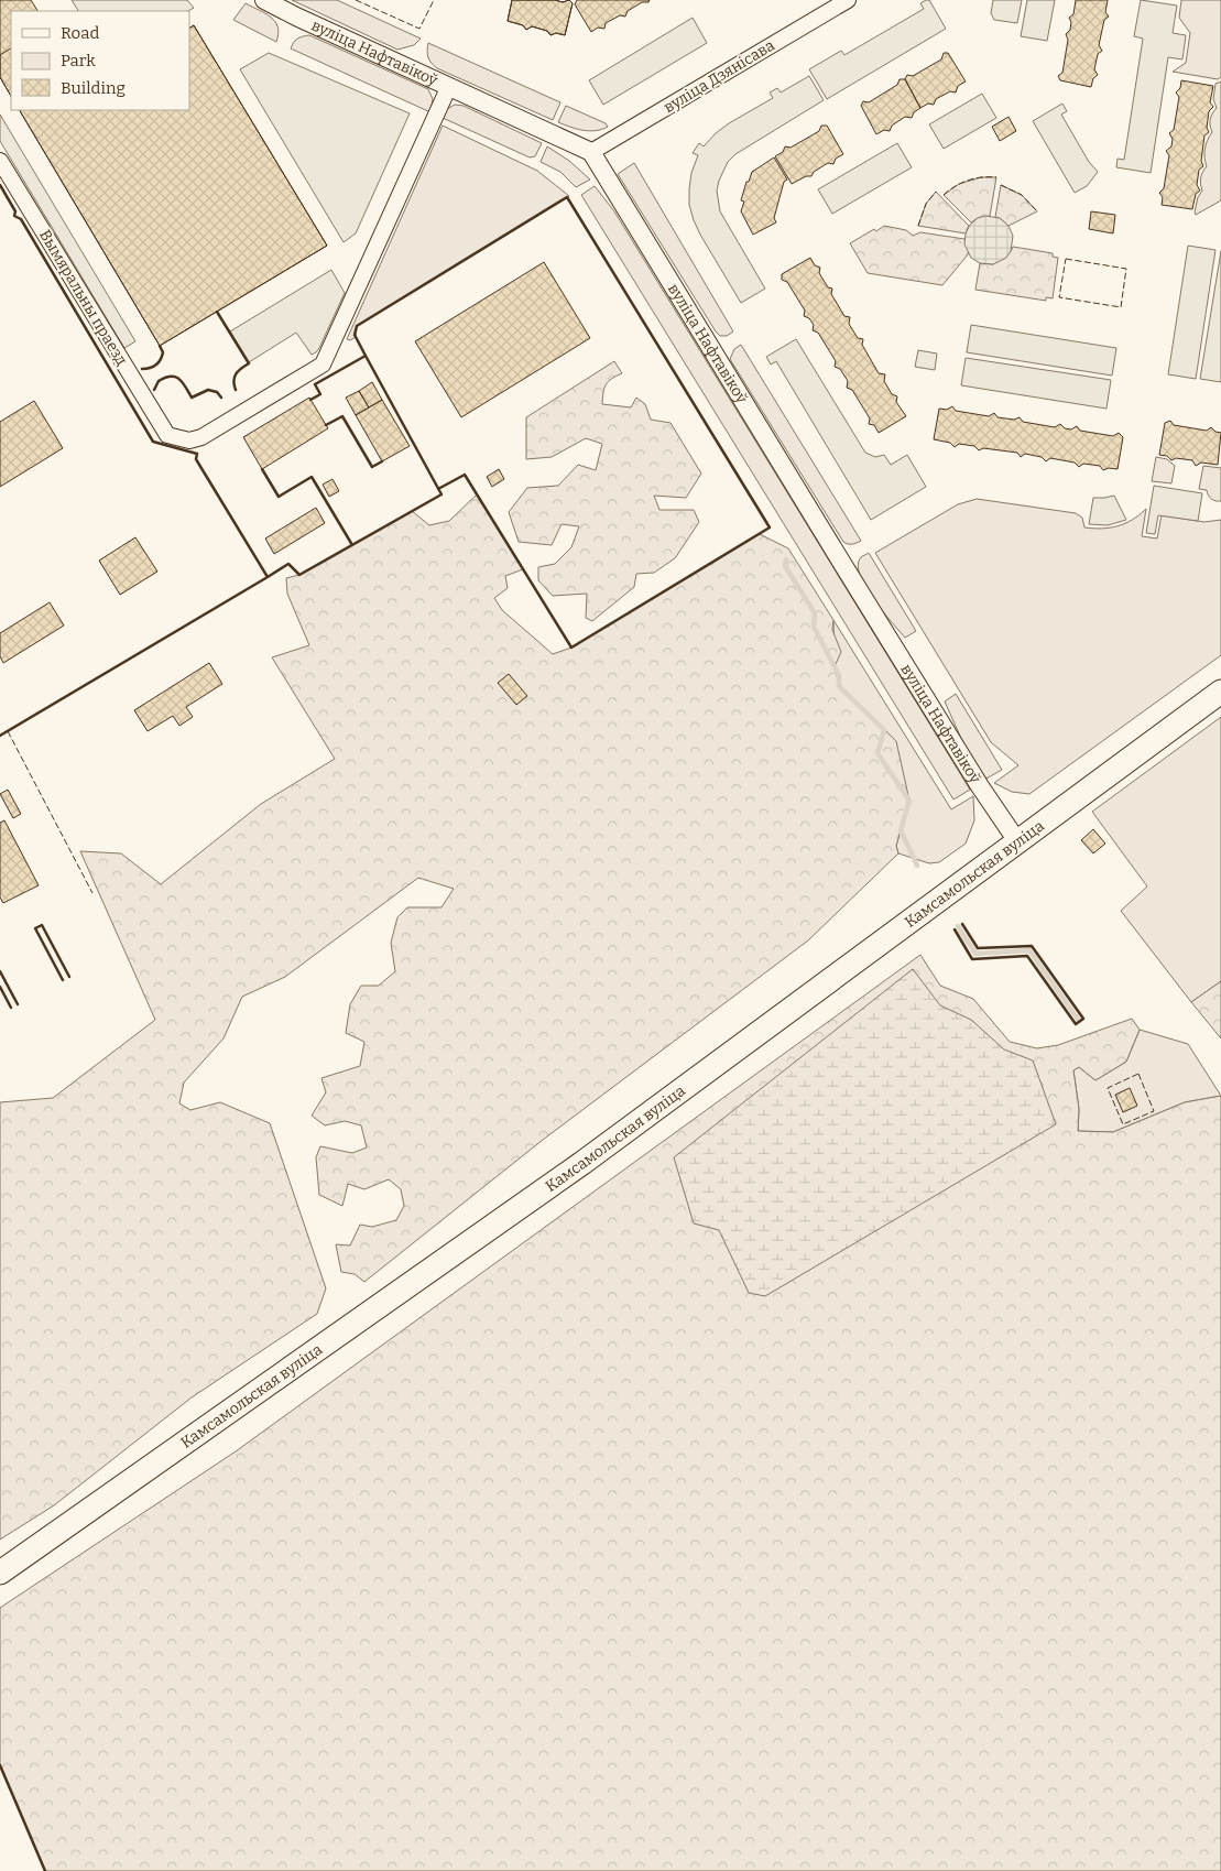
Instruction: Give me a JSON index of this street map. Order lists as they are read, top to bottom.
{
  "streets": {
    "main road": ["Камсамольская вуліца"],
    "street": ["вуліца Нафтавікоў", "вуліца Дзянісава", "Вымяральны праезд"]
  },
  "crossings": [
    ["вуліца Нафтавікоў", "вуліца Дзянісава"],
    ["вуліца Нафтавікоў", "Вымяральны праезд"],
    ["вуліца Нафтавікоў", "Камсамольская вуліца"]
  ],
  "legend": ["Road", "Park", "Building"]
}
